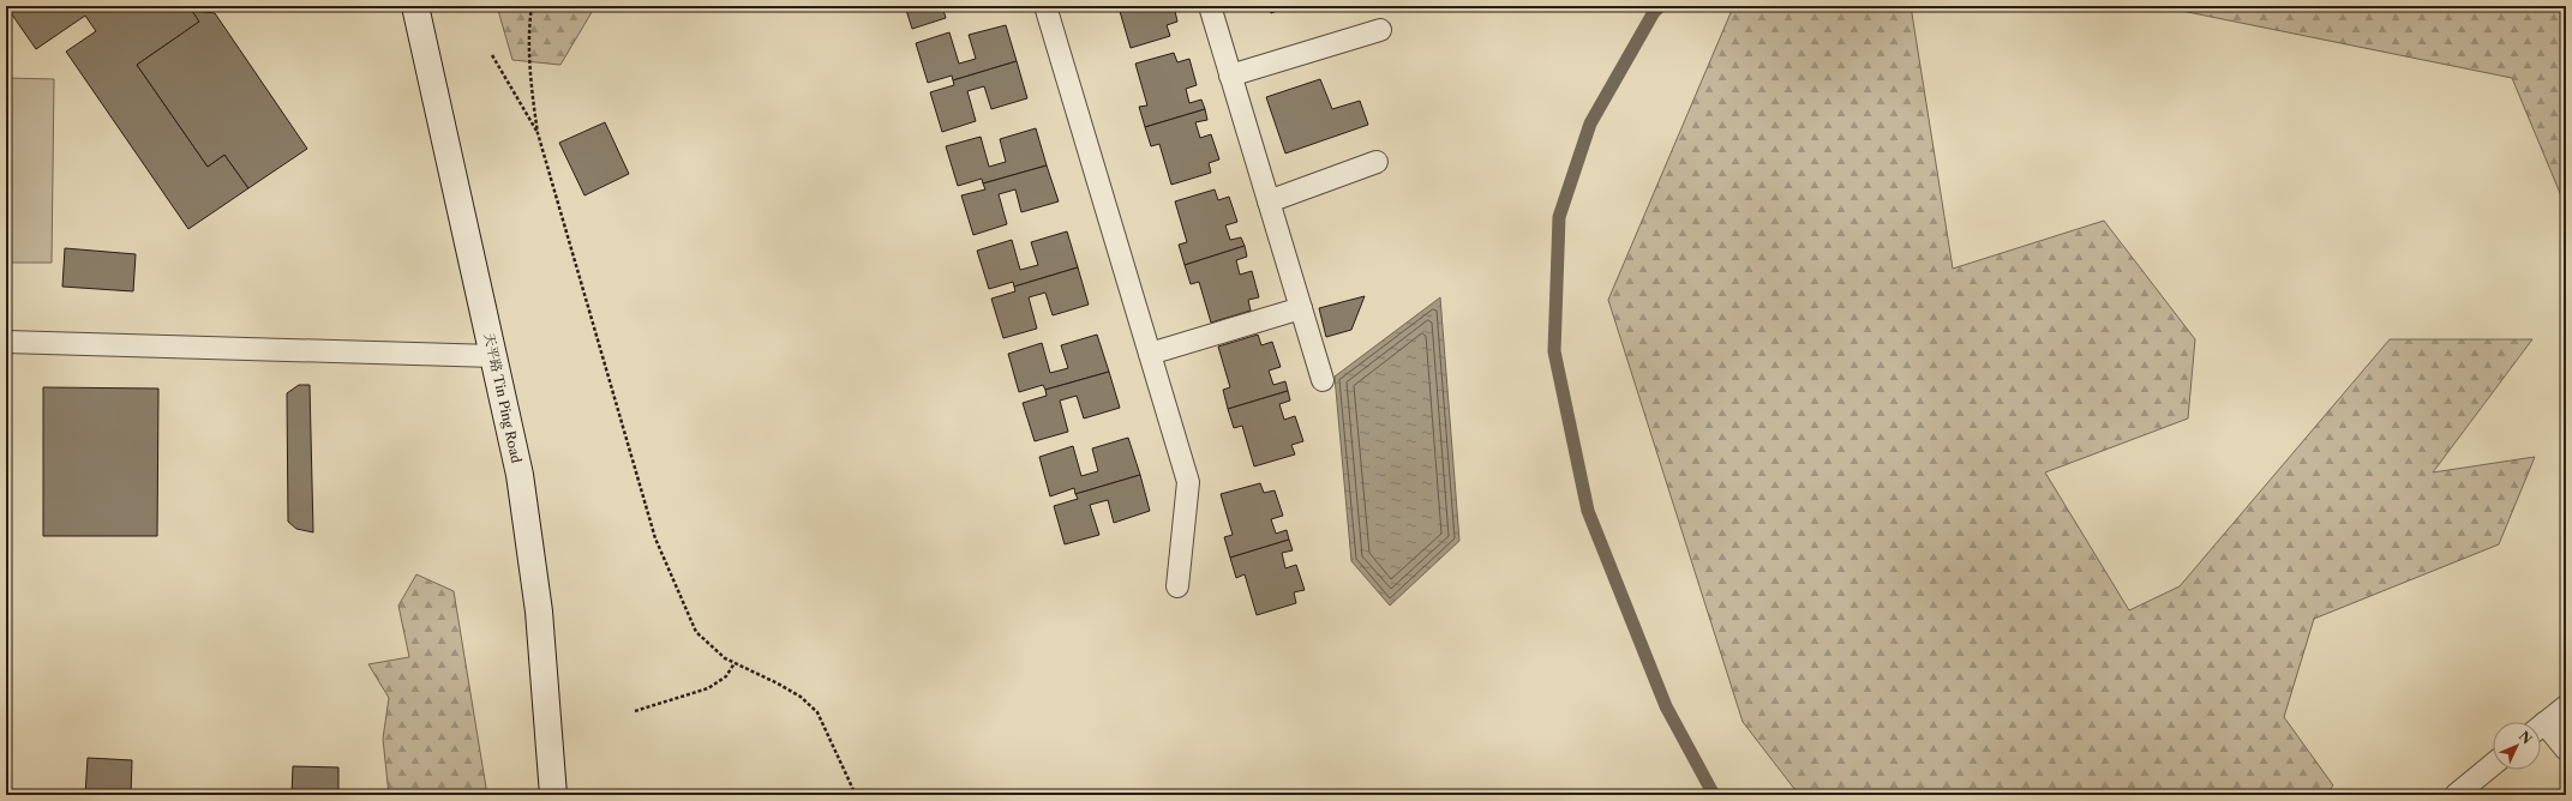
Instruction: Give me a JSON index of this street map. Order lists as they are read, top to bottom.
{
  "streets": {
    "street": ["天平路 Tin Ping Road"]
  },
  "north": "top right"
}
